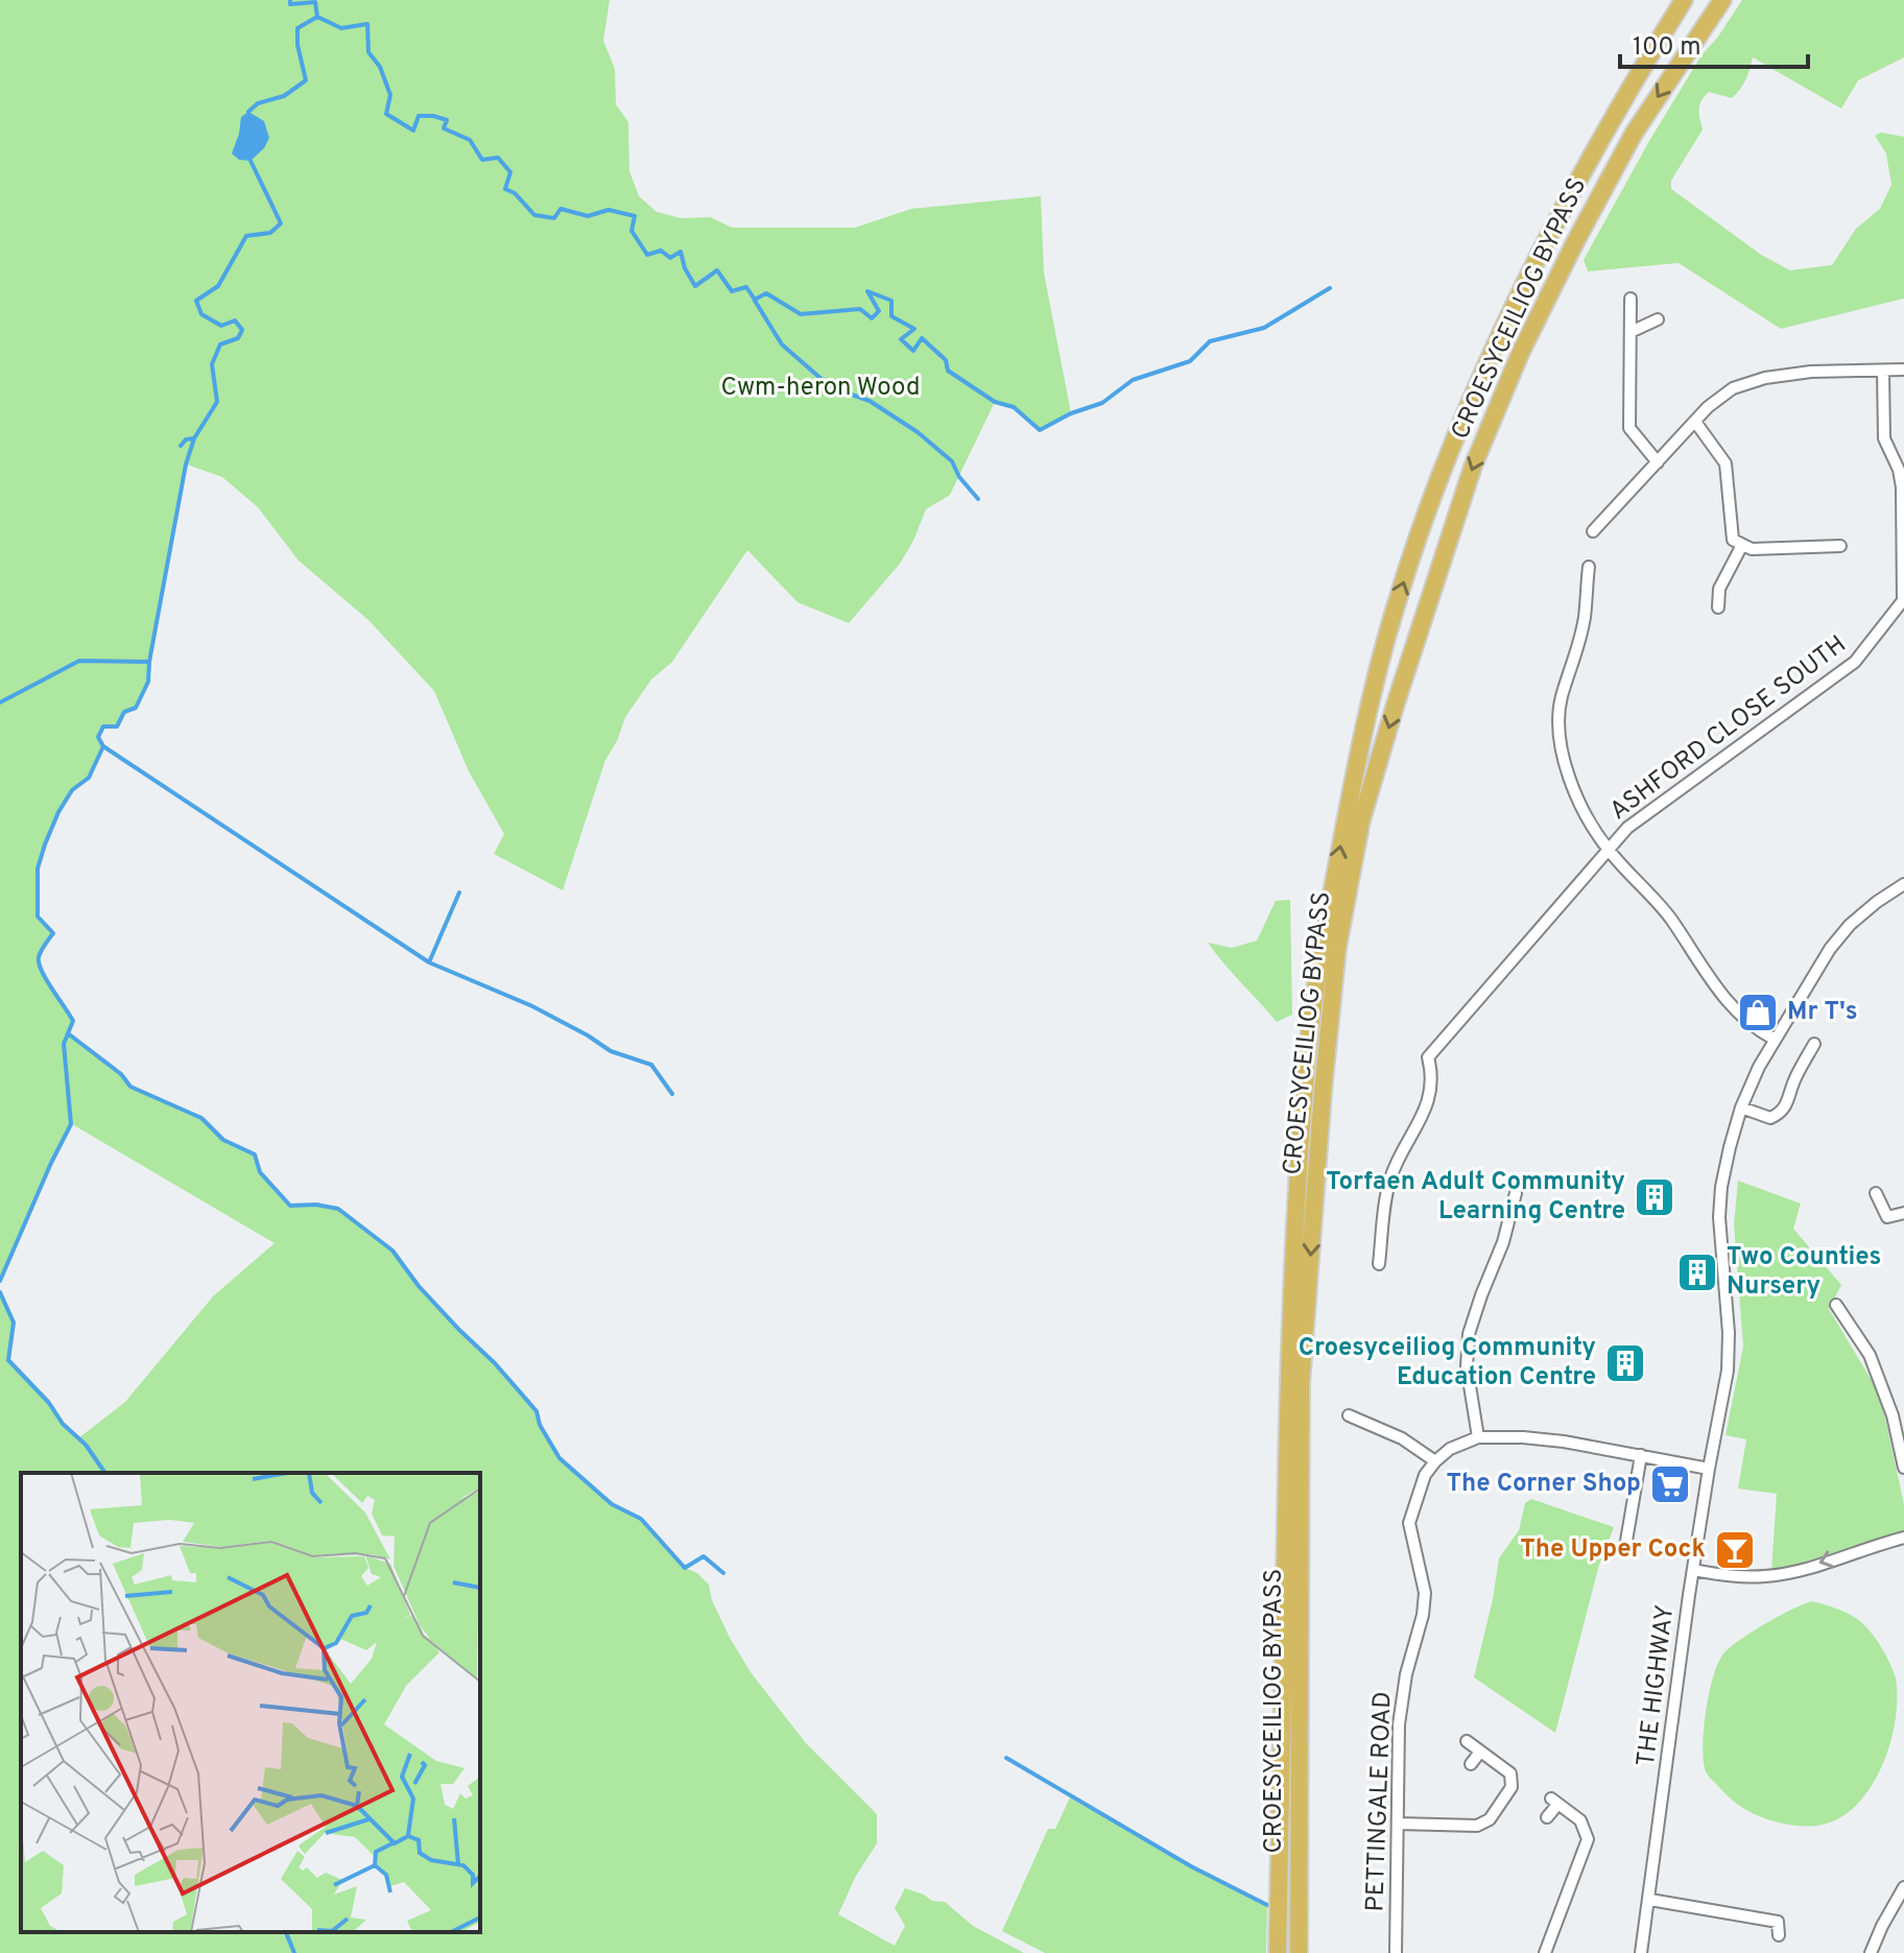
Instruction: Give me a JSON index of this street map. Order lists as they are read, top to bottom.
{
  "streets": {
    "highway": ["CROESYCEILIOG BYPASS"],
    "street": ["ASHFORD CLOSE SOUTH", "THE HIGHWAY", "PETTINGALE ROAD"]
  },
  "parks": ["Cwm-heron Wood"],
  "places": {
    "shop": ["Mr T's"],
    "building": ["Torfaen Adult Community Learning Centre", "Two Counties Nursery", "Croesyceiliog Community Education Centre"],
    "supermarket": ["The Corner Shop"],
    "bar": ["The Upper Cock"]
  },
  "scale_bar": "100 m"
}
